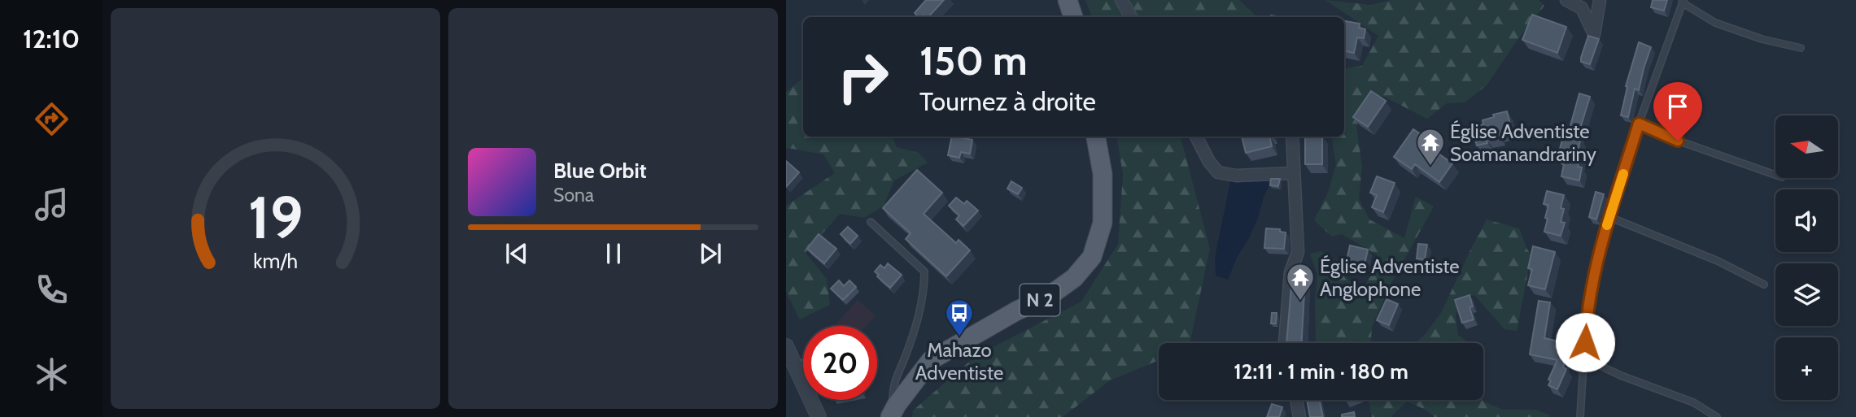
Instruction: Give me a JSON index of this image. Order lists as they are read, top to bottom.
{
  "streets": {
    "main road": ["N 2"]
  },
  "places": {
    "temple": ["Église Adventiste Soamanandrariny", "Église Adventiste Anglophone"],
    "bus stop": ["Mahazo Adventiste"]
  },
  "north": "left",
  "page": {
    "tabs": "12:10",
    "turn": ["150 m", "Tournez à droite"],
    "map_buttons": "+",
    "song": ["Blue Orbit", "Sona"],
    "limit": "20",
    "trip": "12:11 · 1 min · 180 m",
    "gauge": ["19", "km/h"]
  }
}
